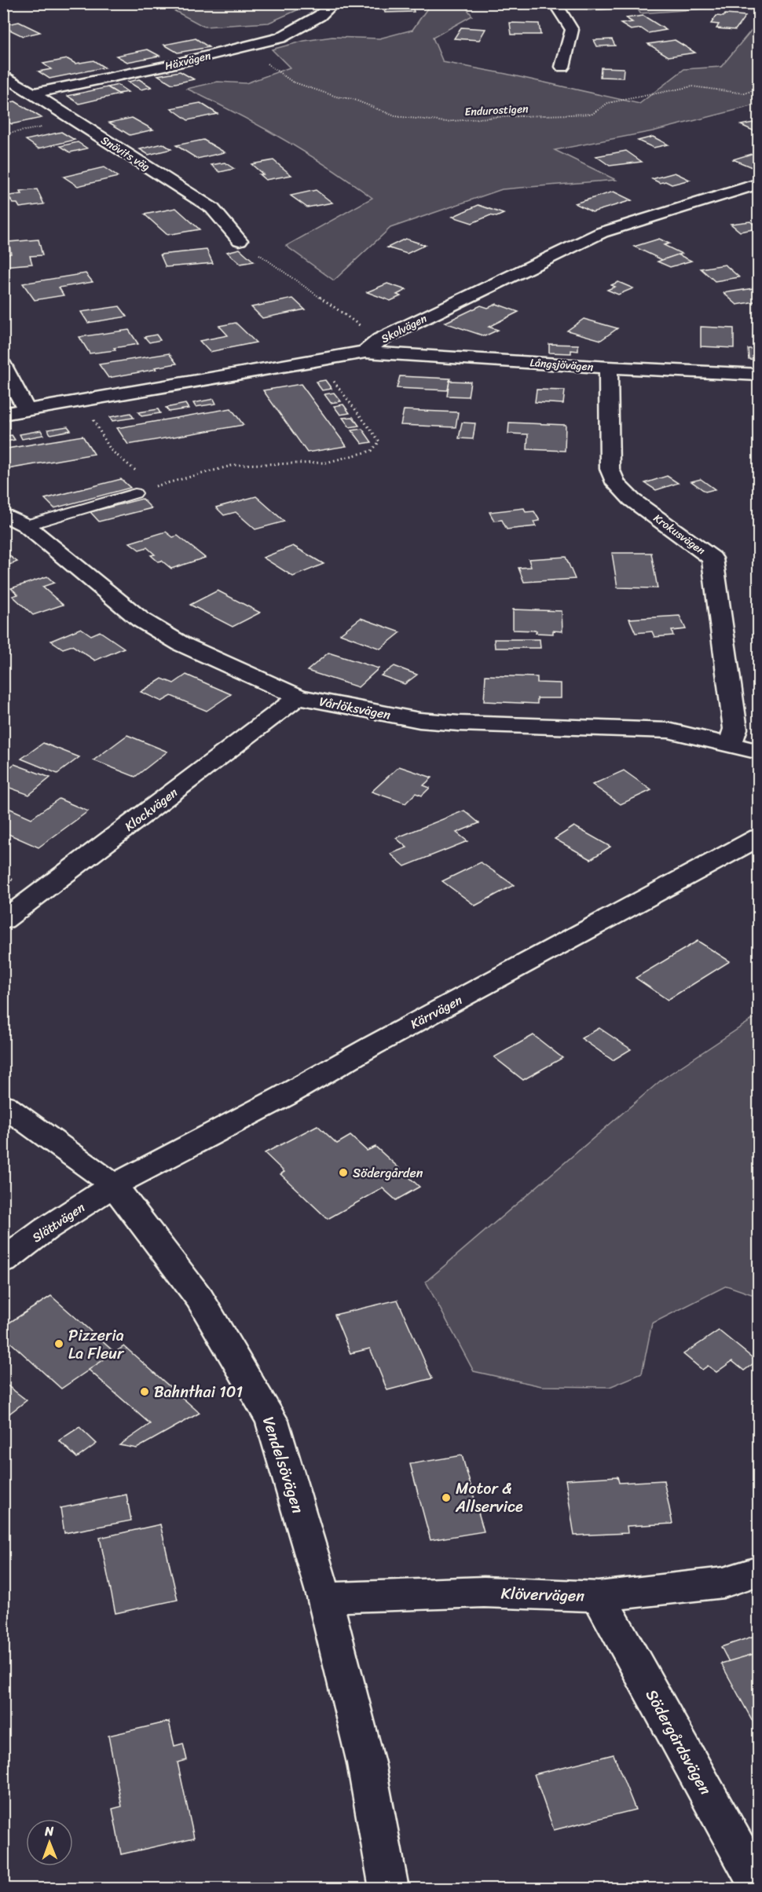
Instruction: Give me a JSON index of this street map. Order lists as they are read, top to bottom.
{
  "streets": {
    "street": [
      "Häxvägen",
      "Snövits väg",
      "Skolvägen",
      "Långsjövägen",
      "Krokusvägen",
      "Vårlöksvägen",
      "Klockvägen",
      "Kärrvägen",
      "Slättvägen",
      "Vendelsövägen",
      "Klövervägen",
      "Södergårdsvägen"
    ],
    "path": ["Endurostigen"]
  },
  "crossings": [
    ["Häxvägen", "Endurostigen"],
    ["Häxvägen", "Snövits väg"],
    ["Skolvägen", "Långsjövägen"],
    ["Långsjövägen", "Krokusvägen"],
    ["Krokusvägen", "Vårlöksvägen"],
    ["Vårlöksvägen", "Klockvägen"],
    ["Kärrvägen", "Slättvägen"],
    ["Kärrvägen", "Vendelsövägen"],
    ["Slättvägen", "Vendelsövägen"],
    ["Vendelsövägen", "Klövervägen"],
    ["Klövervägen", "Södergårdsvägen"]
  ],
  "places": [
    "Södergården",
    "Pizzeria La Fleur",
    "Bahnthai 101",
    "Motor & Allservice"
  ],
  "north": "top"
}
